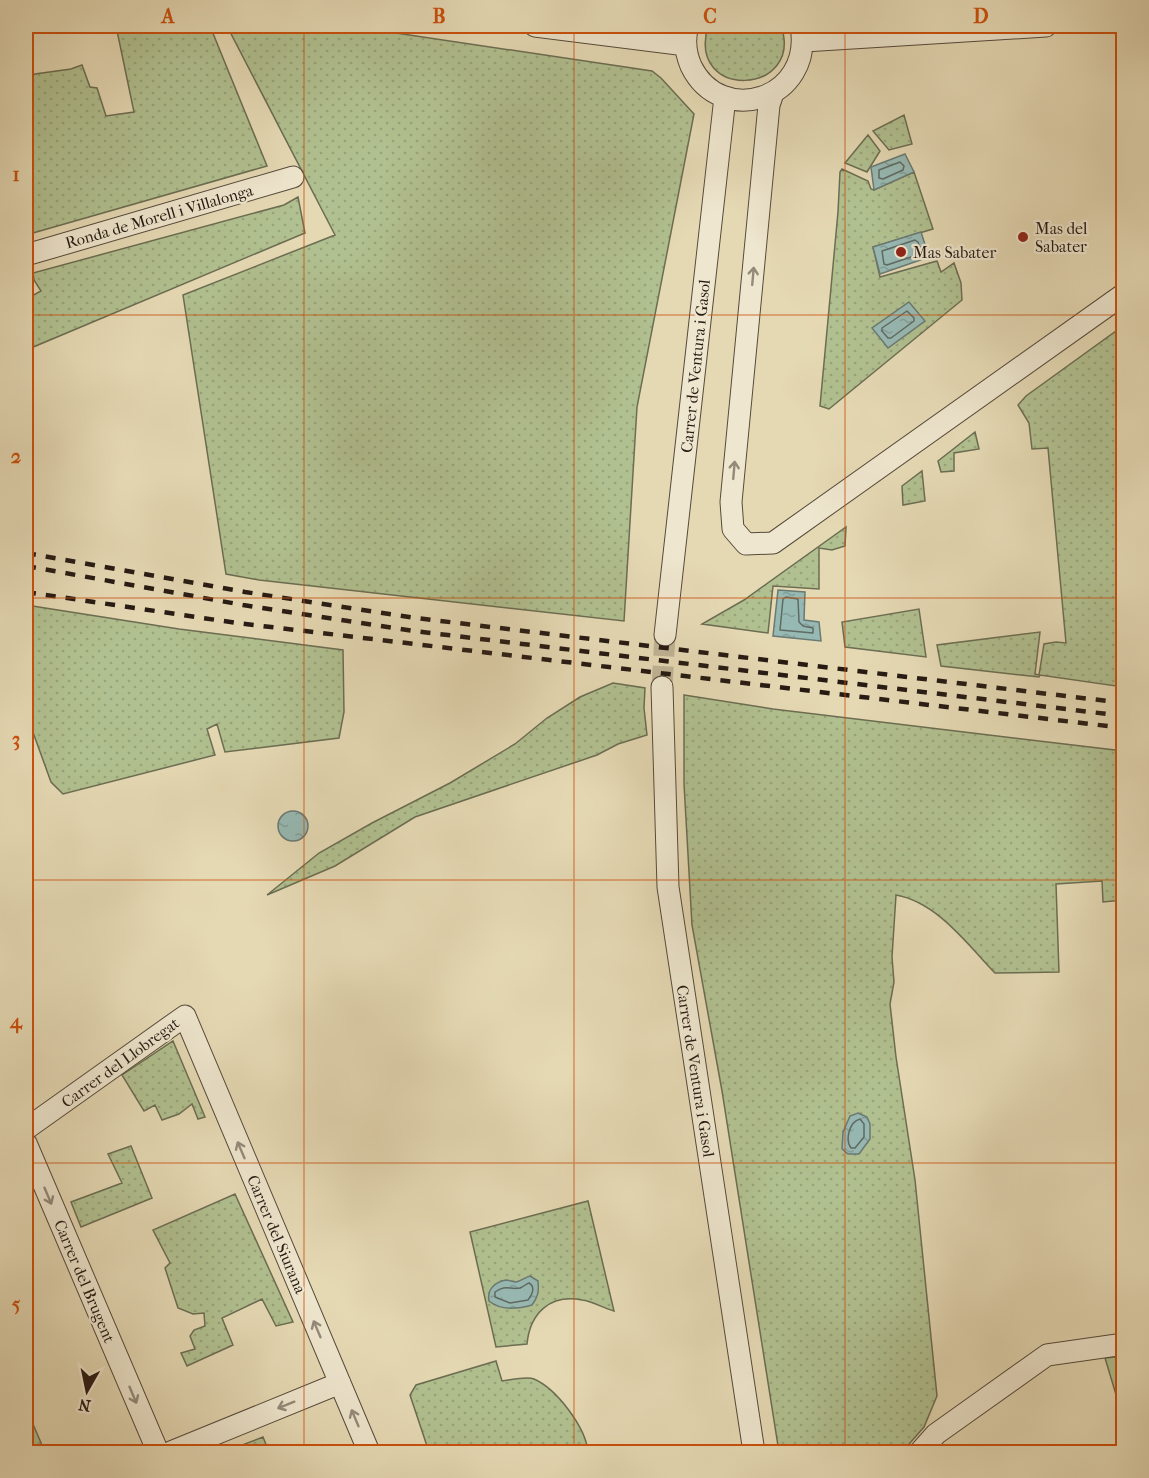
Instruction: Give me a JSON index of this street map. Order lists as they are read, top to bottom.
{
  "streets": {
    "street": [
      "Ronda de Morell i Villalonga",
      "Carrer de Ventura i Gasol",
      "Carrer del Llobregat",
      "Carrer del Siurana",
      "Carrer del Brugent"
    ]
  },
  "crossings": [
    ["Carrer del Llobregat", "Carrer del Siurana"]
  ],
  "one_way": ["Carrer del Siurana", "Carrer del Brugent"],
  "places": ["Mas del Sabater", "Mas Sabater"],
  "north": "bottom",
  "grid": {
    "columns": [
      "A",
      "B",
      "C",
      "D"
    ],
    "rows": [
      "1",
      "2",
      "3",
      "4",
      "5"
    ]
  }
}
